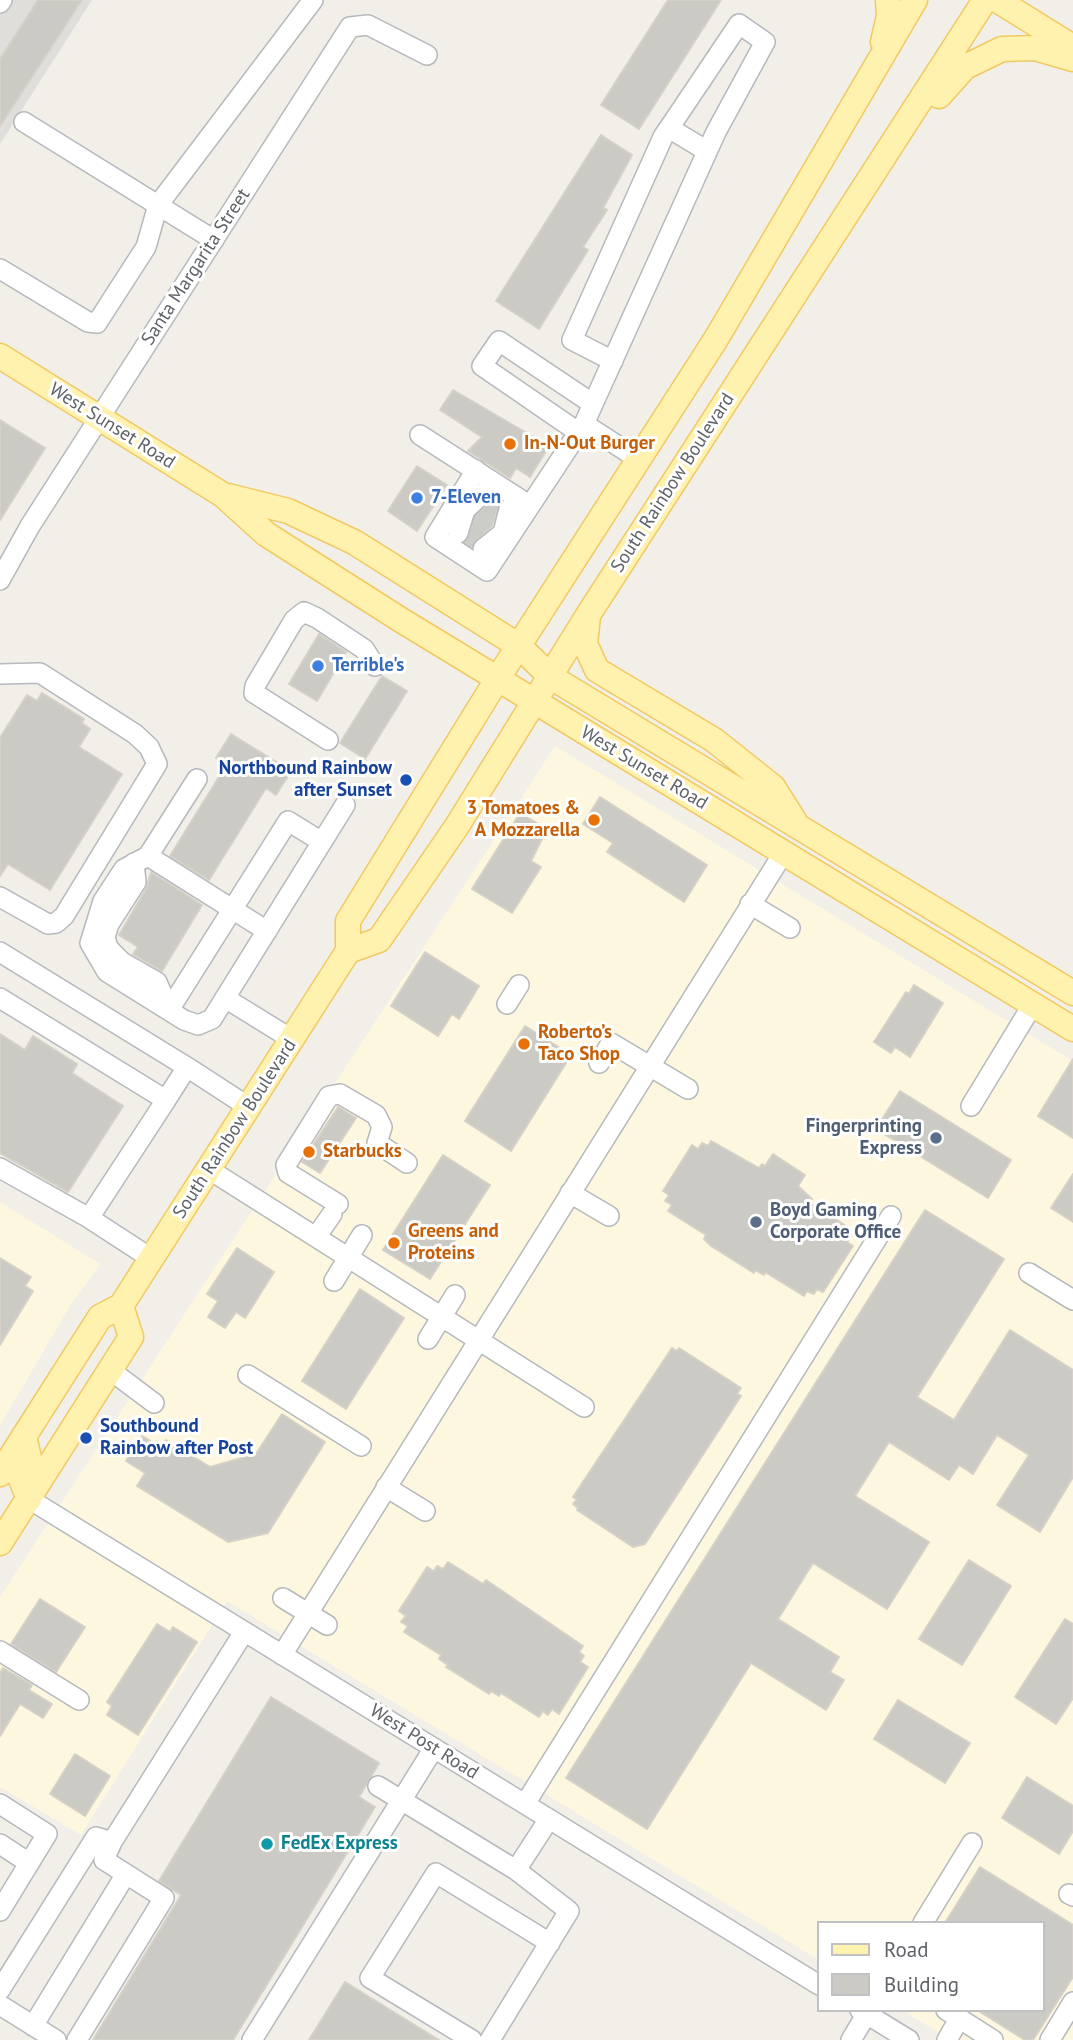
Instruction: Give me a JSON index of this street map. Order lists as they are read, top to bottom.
{
  "streets": {
    "main road": ["West Sunset Road", "South Rainbow Boulevard"],
    "street": ["Santa Margarita Street", "West Post Road"]
  },
  "crossings": [
    ["Santa Margarita Street", "West Sunset Road"],
    ["West Sunset Road", "South Rainbow Boulevard"]
  ],
  "places": [
    "In-N-Out Burger",
    "7-Eleven",
    "Terrible's",
    "Northbound Rainbow after Sunset",
    "3 Tomatoes & A Mozzarella",
    "Roberto’s Taco Shop",
    "Fingerprinting Express",
    "Starbucks",
    "Boyd Gaming Corporate Office",
    "Greens and Proteins",
    "Southbound Rainbow after Post",
    "FedEx Express"
  ],
  "legend": ["Road", "Building"]
}
